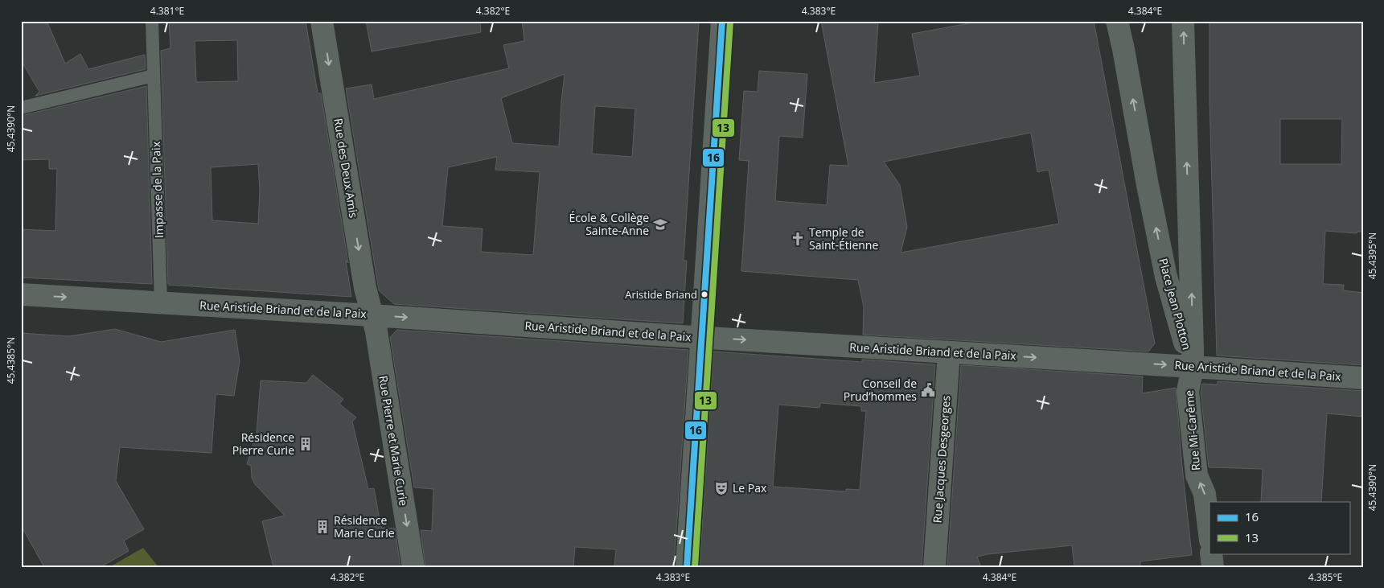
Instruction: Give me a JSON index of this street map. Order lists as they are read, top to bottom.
{
  "streets": {
    "street": [
      "Rue des Deux Amis",
      "Place Jean Plotton",
      "Rue Aristide Briand et de la Paix",
      "Rue Mi-Carême",
      "Rue Pierre et Marie Curie",
      "Rue Jacques Desgeorges"
    ],
    "lane": ["Impasse de la Paix"]
  },
  "crossings": [
    ["Rue des Deux Amis", "Rue Aristide Briand et de la Paix"],
    ["Rue des Deux Amis", "Rue Pierre et Marie Curie"],
    ["Impasse de la Paix", "Rue Aristide Briand et de la Paix"],
    ["Place Jean Plotton", "Rue Aristide Briand et de la Paix"],
    ["Place Jean Plotton", "Rue Mi-Carême"],
    ["Rue Aristide Briand et de la Paix", "Rue Mi-Carême"],
    ["Rue Aristide Briand et de la Paix", "Rue Pierre et Marie Curie"],
    ["Rue Aristide Briand et de la Paix", "Rue Jacques Desgeorges"]
  ],
  "one_way": [
    "Rue des Deux Amis",
    "Place Jean Plotton",
    "Rue Aristide Briand et de la Paix",
    "Rue Mi-Carême",
    "Rue Pierre et Marie Curie"
  ],
  "places": {
    "school or university": ["École & Collège Sainte-Anne"],
    "church": ["Temple de Saint-Étienne"],
    "other": ["Aristide Briand"],
    "public building": ["Conseil de Prud’hommes"],
    "building": ["Résidence Pierre Curie", "Résidence Marie Curie"],
    "theatre": ["Le Pax"]
  },
  "lines": ["transit line 16", "transit line 13"],
  "legend": ["16", "13"],
  "coordinates": [
    "4.381°E",
    "4.382°E",
    "4.383°E",
    "4.384°E",
    "45.4390°N",
    "45.4395°N",
    "45.4385°N",
    "4.385°E"
  ]
}
